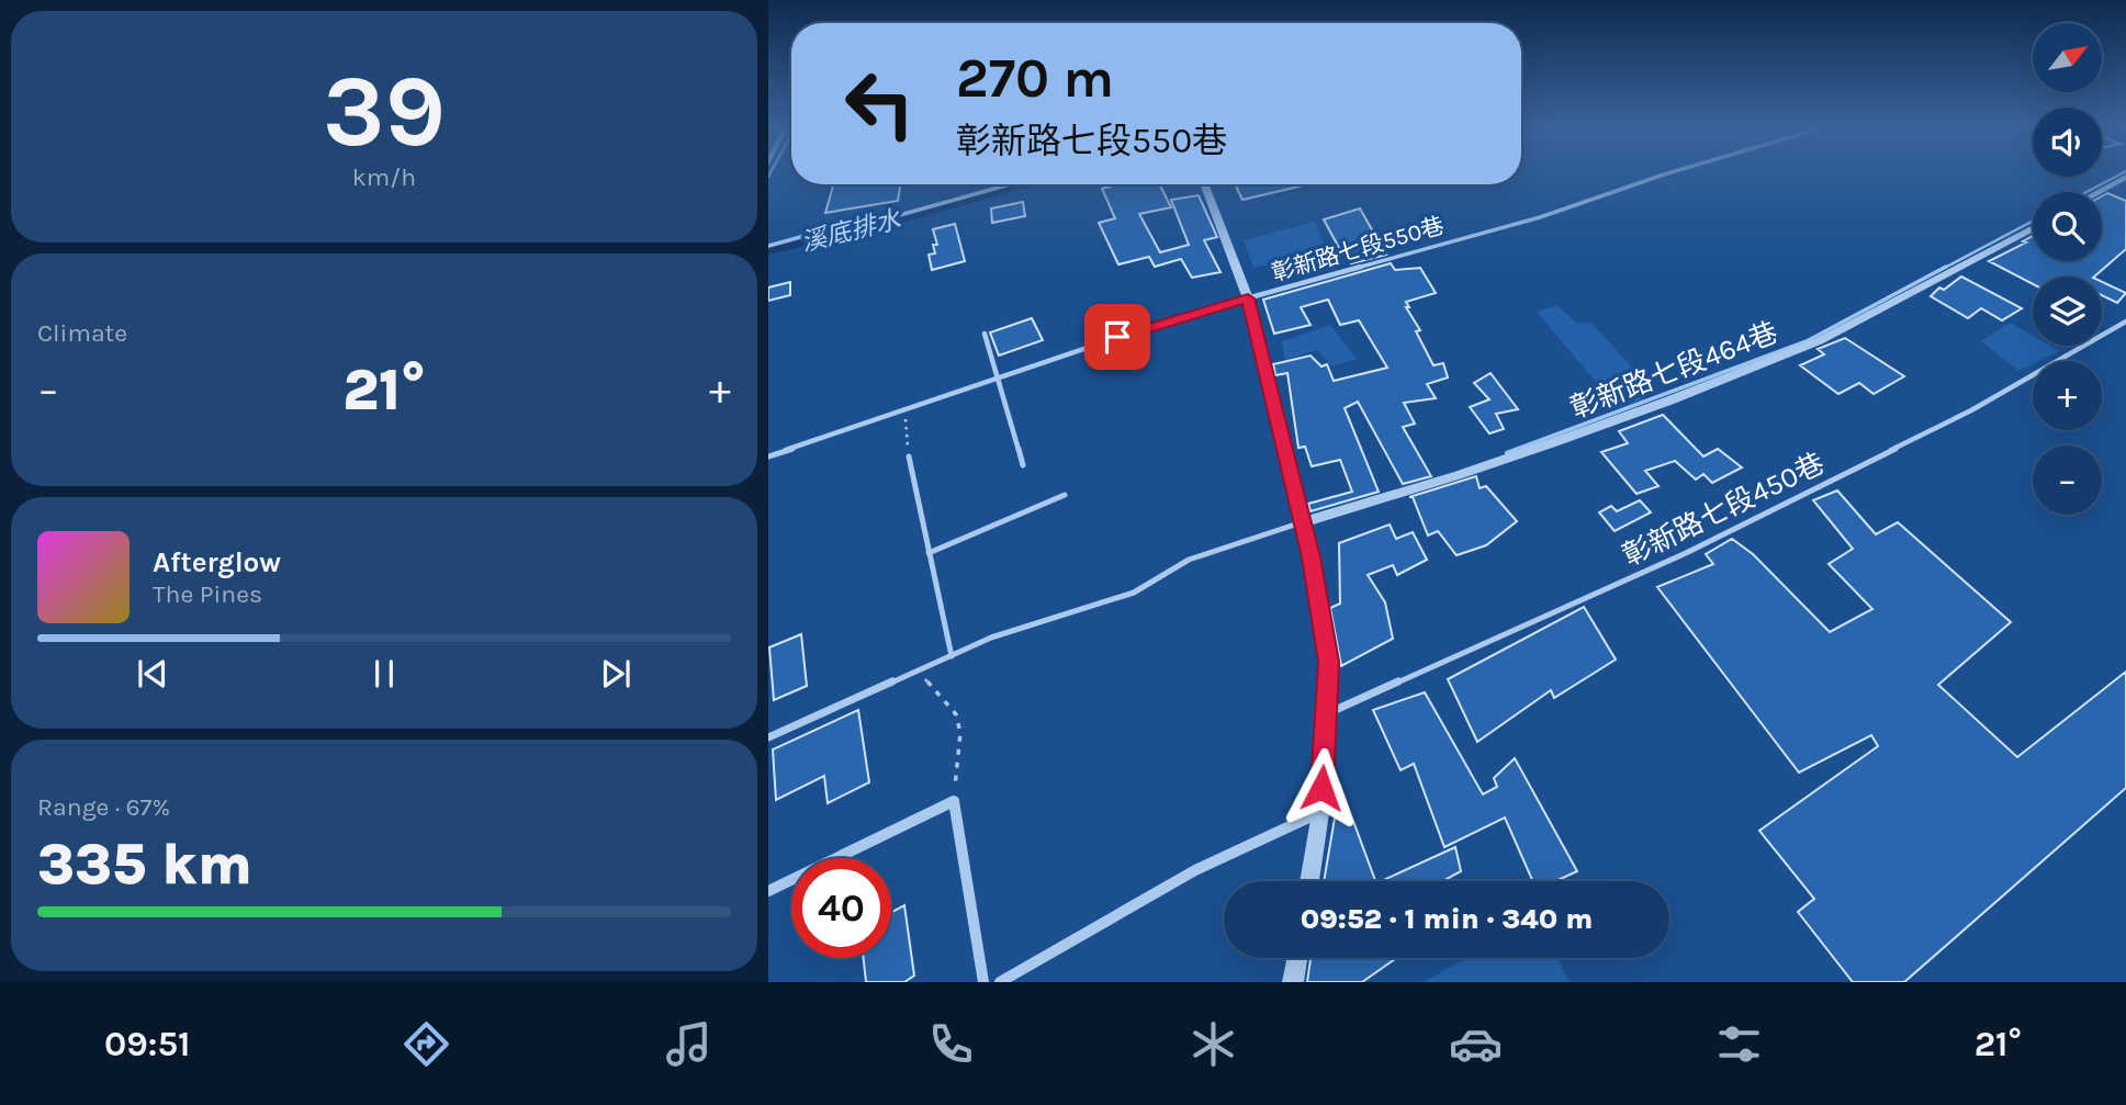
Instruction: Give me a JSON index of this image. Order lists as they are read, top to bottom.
{
  "streets": {
    "street": ["彰新路七段464巷"],
    "lane": ["彰新路七段550巷", "彰新路七段450巷"]
  },
  "water": ["溪底排水"],
  "north": "top right",
  "page": {
    "tile": [
      ["39", "km/h"],
      "Climate",
      ["Range · 67%", "335 km"]
    ],
    "map_buttons": ["+", "−"],
    "turn": ["270 m", "彰新路七段550巷"],
    "heat": ["−", "21°", "+"],
    "song": ["Afterglow", "The Pines"],
    "limit": "40",
    "trip": "09:52 · 1 min · 340 m",
    "tabs": ["09:51", "21°"]
  }
}
